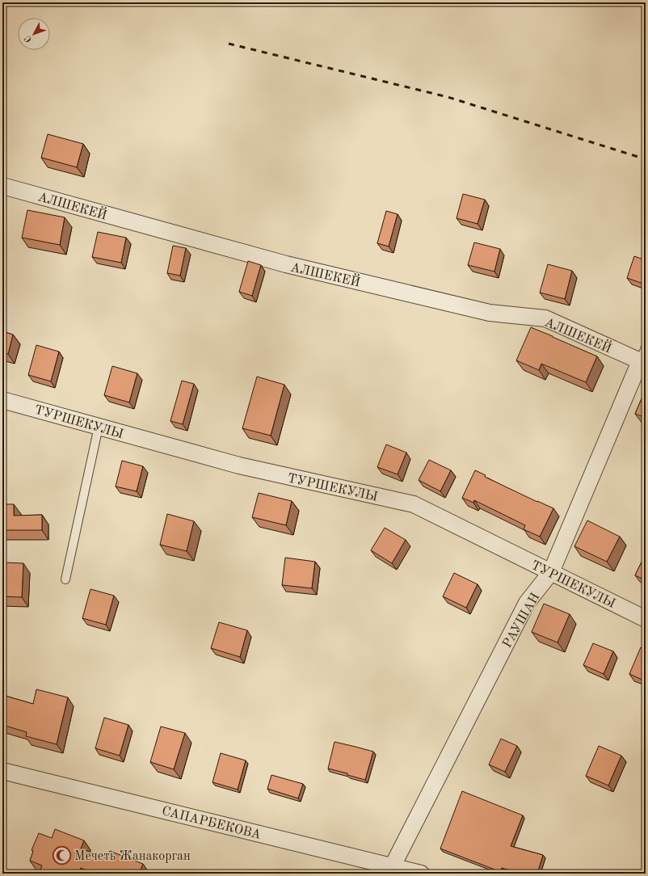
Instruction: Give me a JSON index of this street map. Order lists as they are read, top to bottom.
{
  "streets": {
    "street": [
      "АЛШЕКЕЙ",
      "ТУРШЕКУЛЫ",
      "РАУШАН",
      "САПАРБЕКОВА"
    ]
  },
  "crossings": [
    ["АЛШЕКЕЙ", "РАУШАН"],
    ["ТУРШЕКУЛЫ", "РАУШАН"],
    ["РАУШАН", "САПАРБЕКОВА"]
  ],
  "places": {
    "mosque": ["Мечеть Жанакорган"]
  },
  "north": "bottom left"
}
